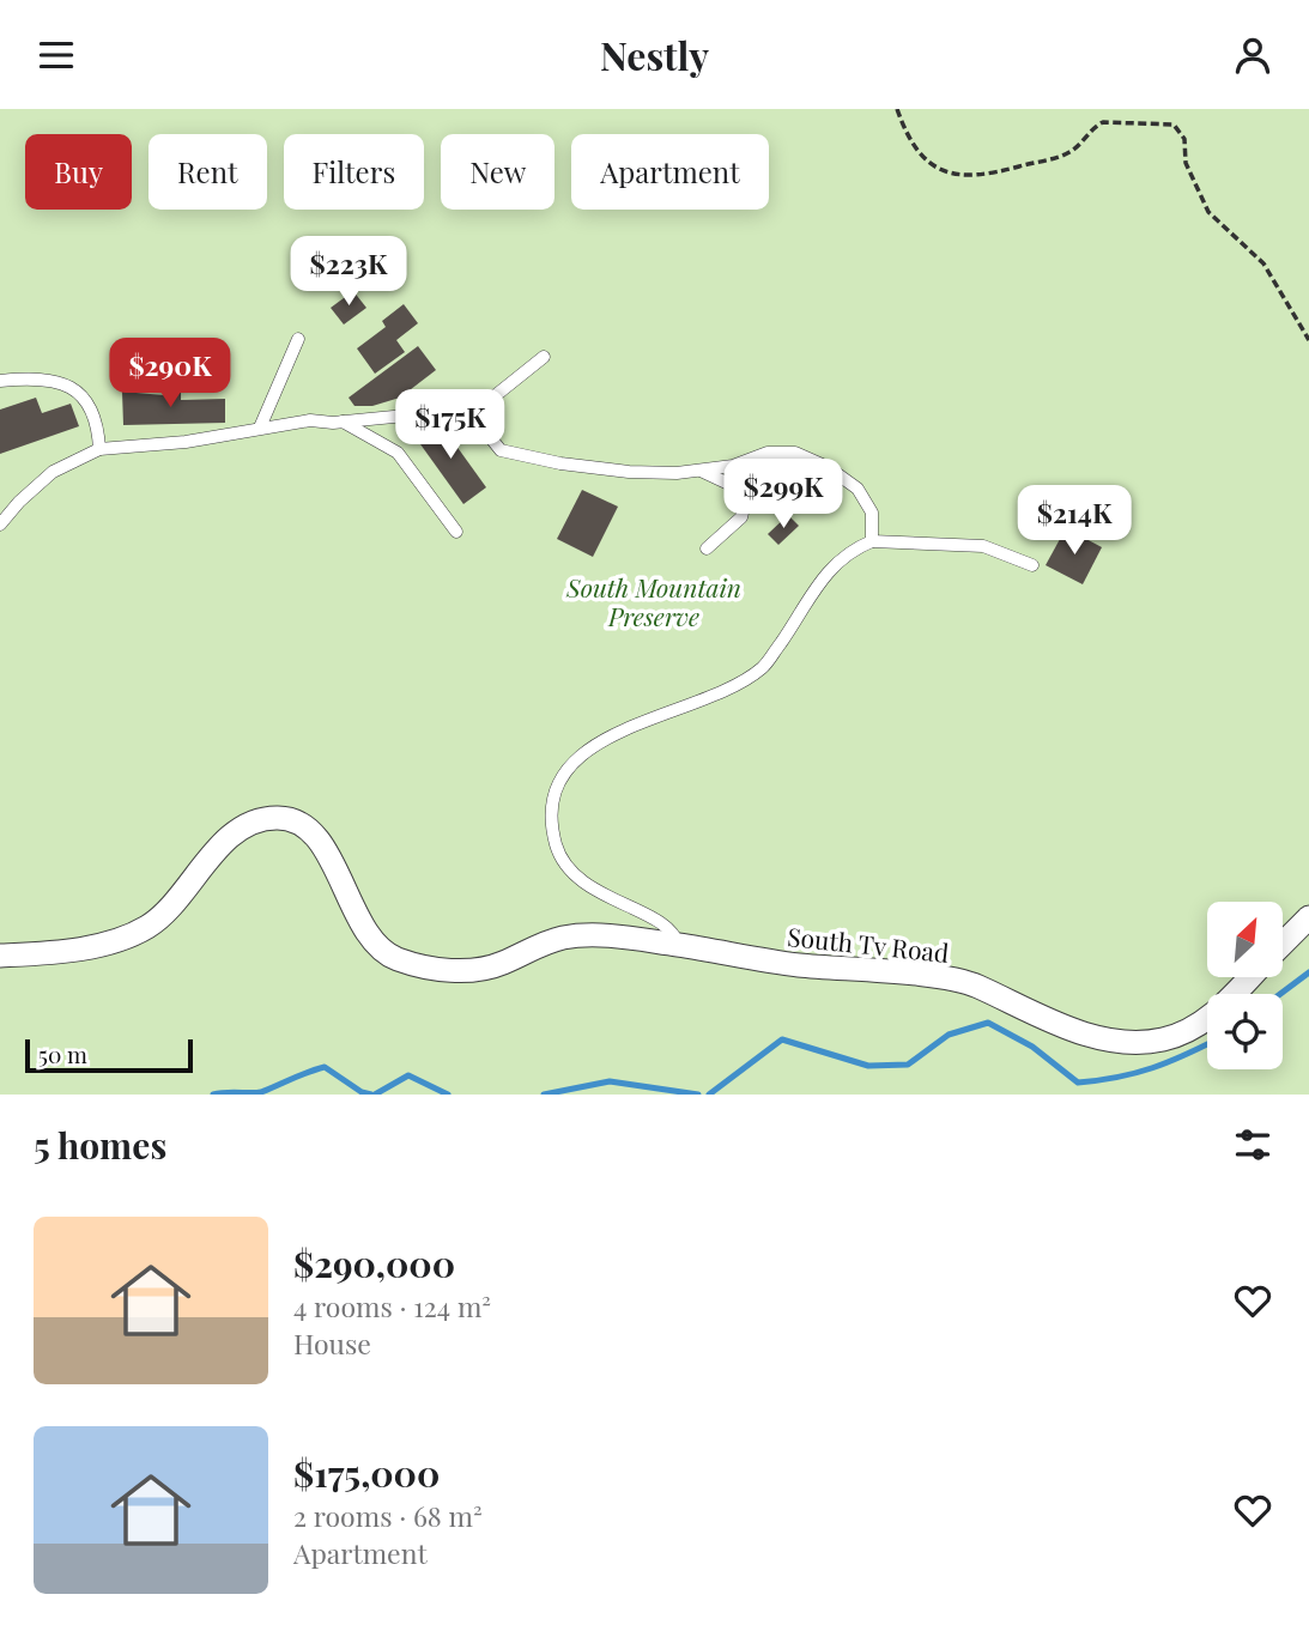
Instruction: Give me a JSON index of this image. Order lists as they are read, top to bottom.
{
  "streets": {
    "street": ["South Tv Road"]
  },
  "parks": ["South Mountain Preserve"],
  "scale_bar": "50 m",
  "north": "top right",
  "page": {
    "header": "Nestly",
    "chip": [
      "Buy",
      "Rent",
      "Filters",
      "New",
      "Apartment"
    ],
    "price": [
      "$223K",
      "$290K",
      "$175K",
      "$299K",
      "$214K"
    ],
    "scale": "50 m",
    "heading": "5 homes",
    "list": [
      {
        "name": "$290,000",
        "note": "4 rooms · 124 m² · House"
      },
      {
        "name": "$175,000",
        "note": "2 rooms · 68 m² · Apartment"
      }
    ]
  }
}
